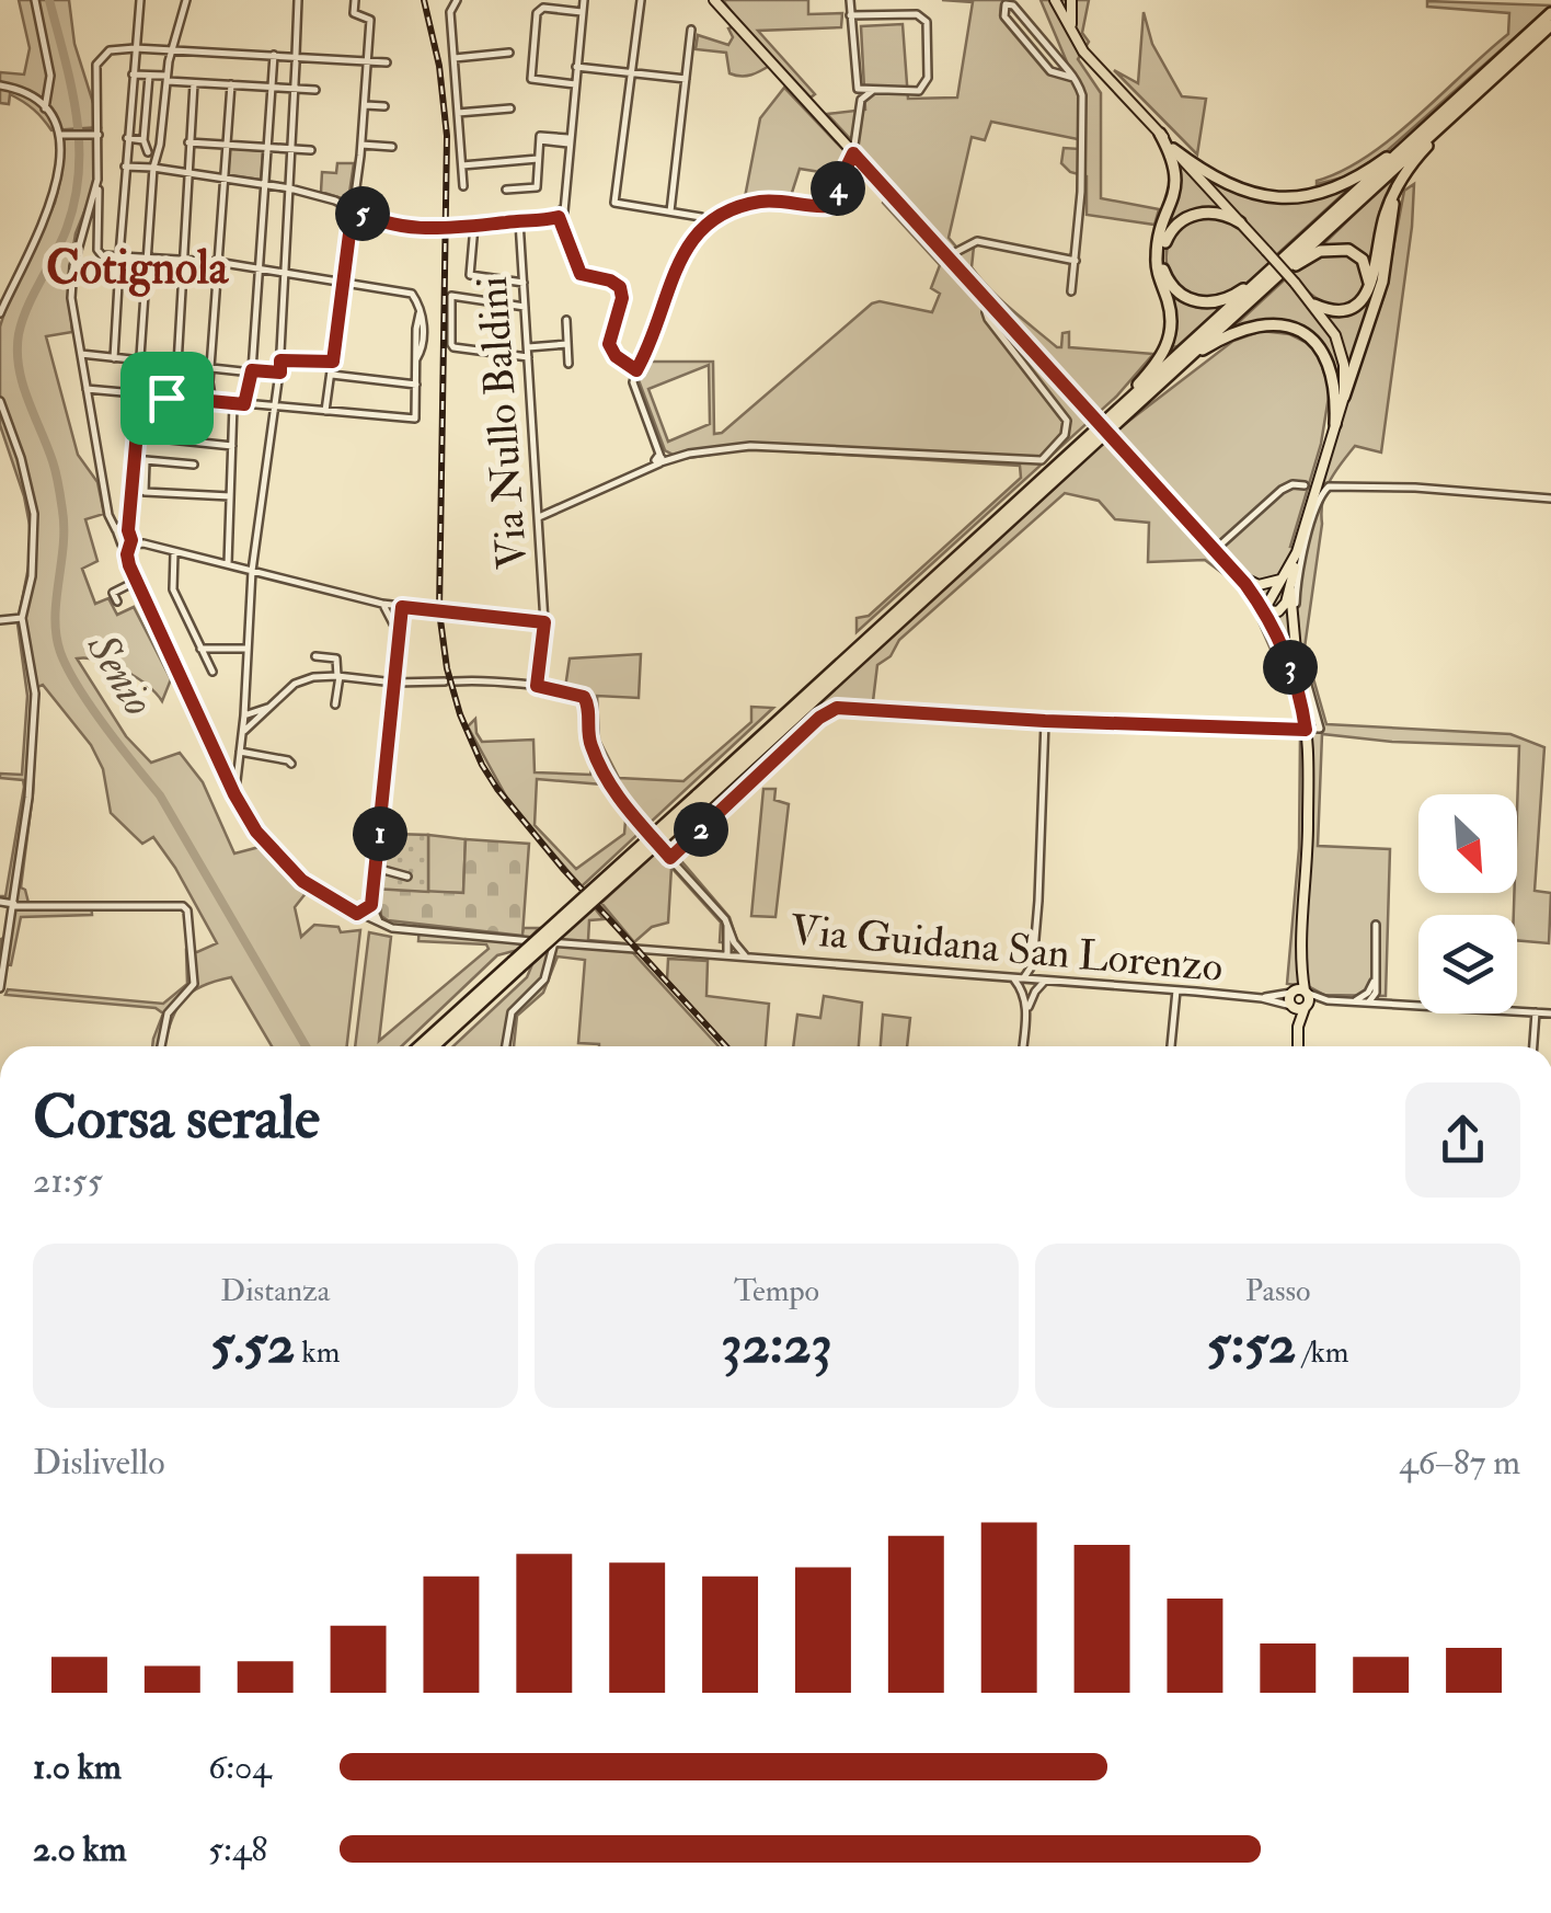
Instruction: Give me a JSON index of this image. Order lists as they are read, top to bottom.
{
  "streets": {
    "street": ["Via Nullo Baldini", "Via Guidana San Lorenzo"]
  },
  "districts": ["Cotignola"],
  "water": ["Senio"],
  "north": "bottom right",
  "page": {
    "pins": [
      "4",
      "5",
      "3",
      "2",
      "1"
    ],
    "heading": ["Corsa serale", "21:55"],
    "stats": [
      ["Distanza", "5.52 km"],
      ["Tempo", "32:23"],
      ["Passo", "5:52 /km"]
    ],
    "chart": ["Dislivello", "46–87 m"],
    "list": [
      {
        "name": "1.0 km",
        "note": "6:04"
      },
      {
        "name": "2.0 km",
        "note": "5:48"
      }
    ]
  }
}
